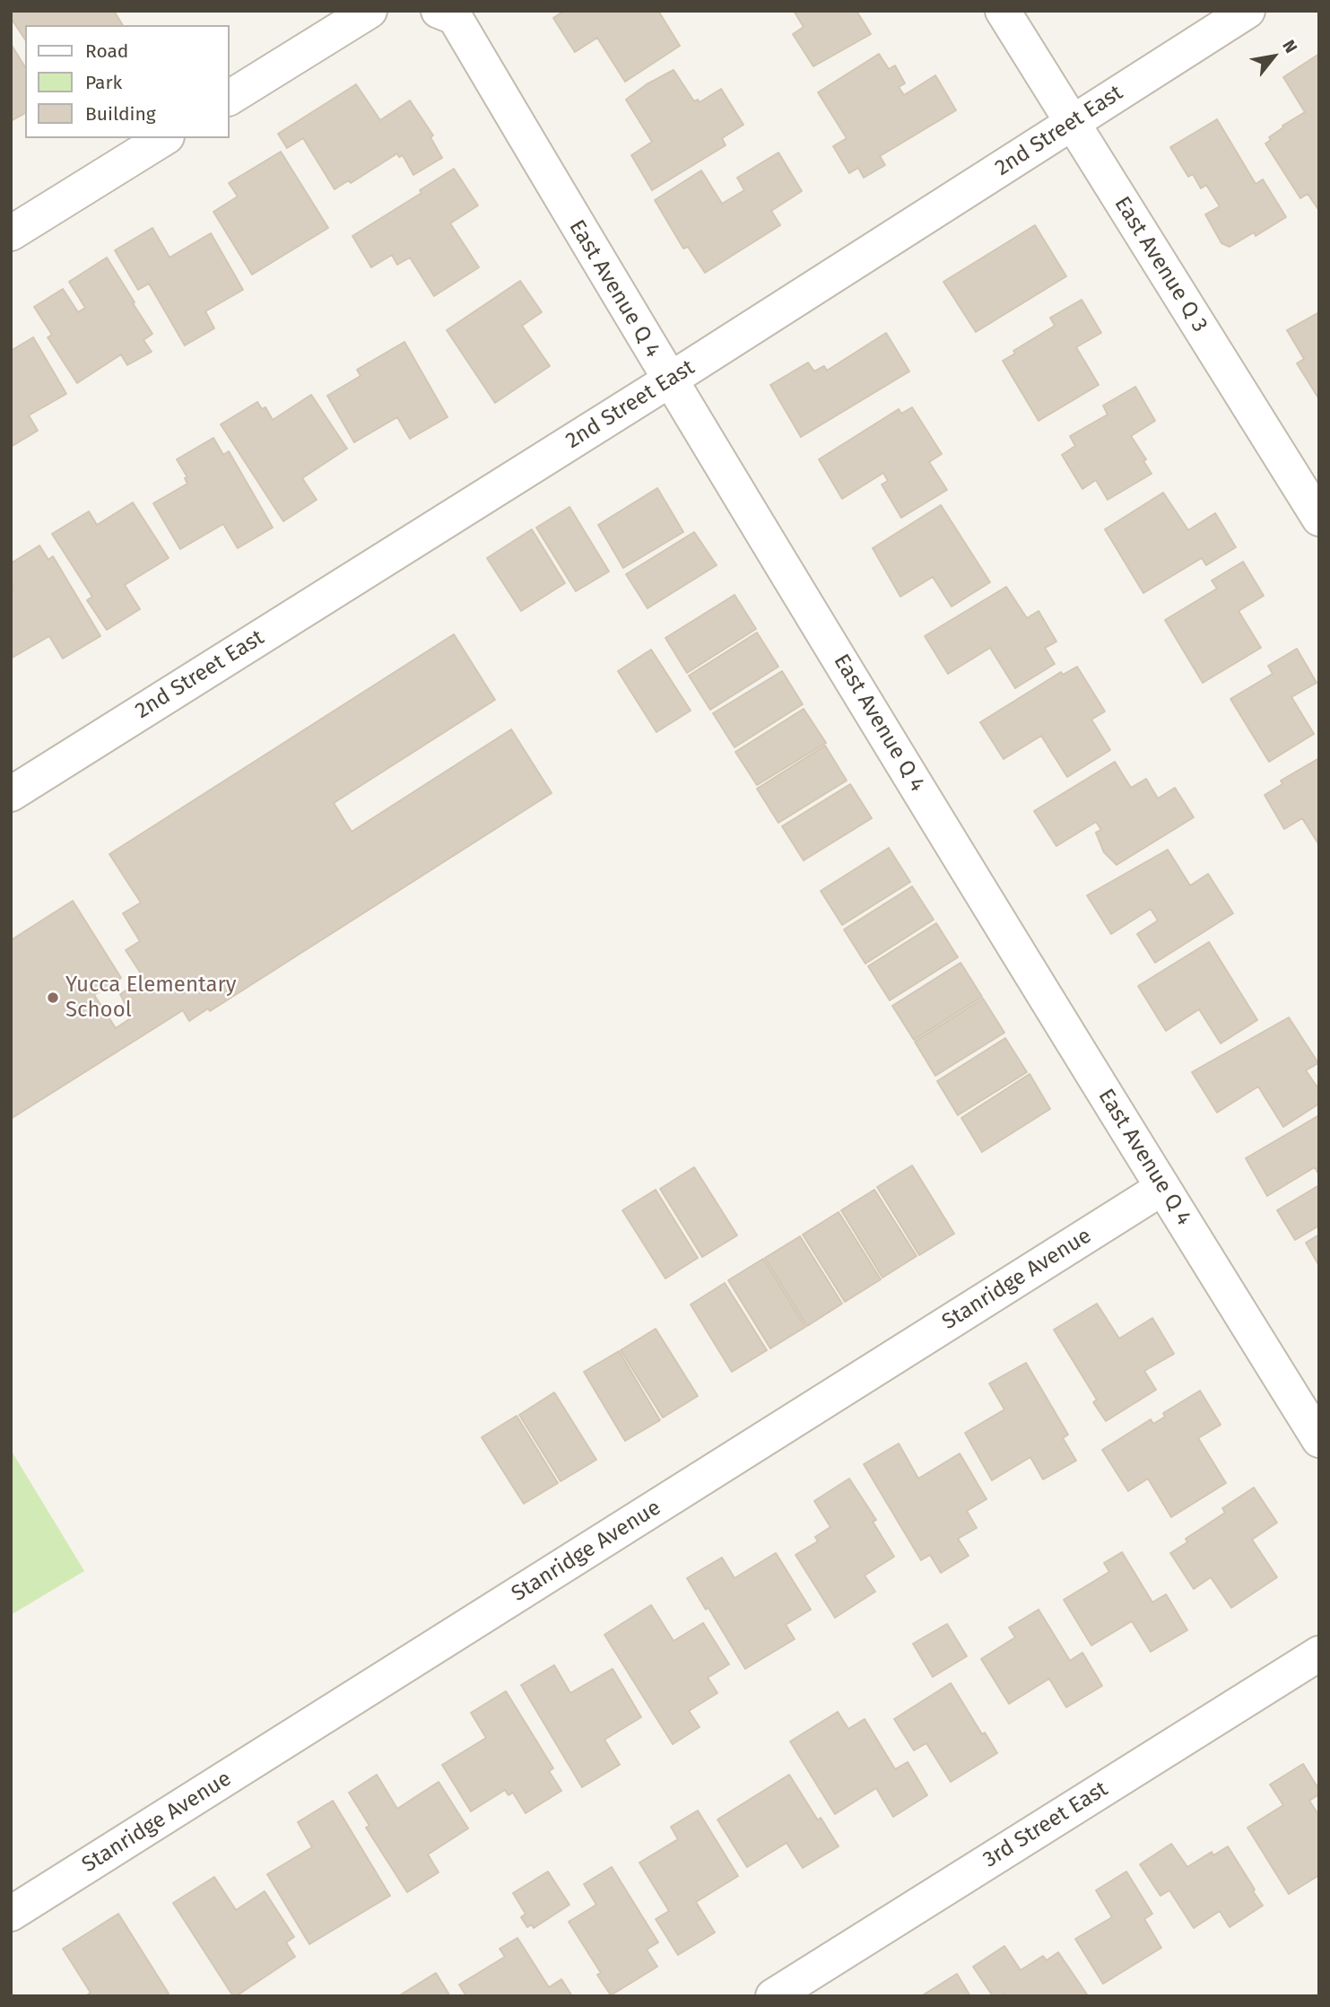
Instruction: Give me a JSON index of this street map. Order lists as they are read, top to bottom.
{
  "streets": {
    "street": [
      "2nd Street East",
      "East Avenue Q 3",
      "East Avenue Q 4",
      "Stanridge Avenue",
      "3rd Street East"
    ]
  },
  "crossings": [
    ["2nd Street East", "East Avenue Q 3"],
    ["2nd Street East", "East Avenue Q 4"],
    ["East Avenue Q 4", "Stanridge Avenue"]
  ],
  "places": ["Yucca Elementary School"],
  "legend": ["Road", "Park", "Building"],
  "north": "top right"
}
